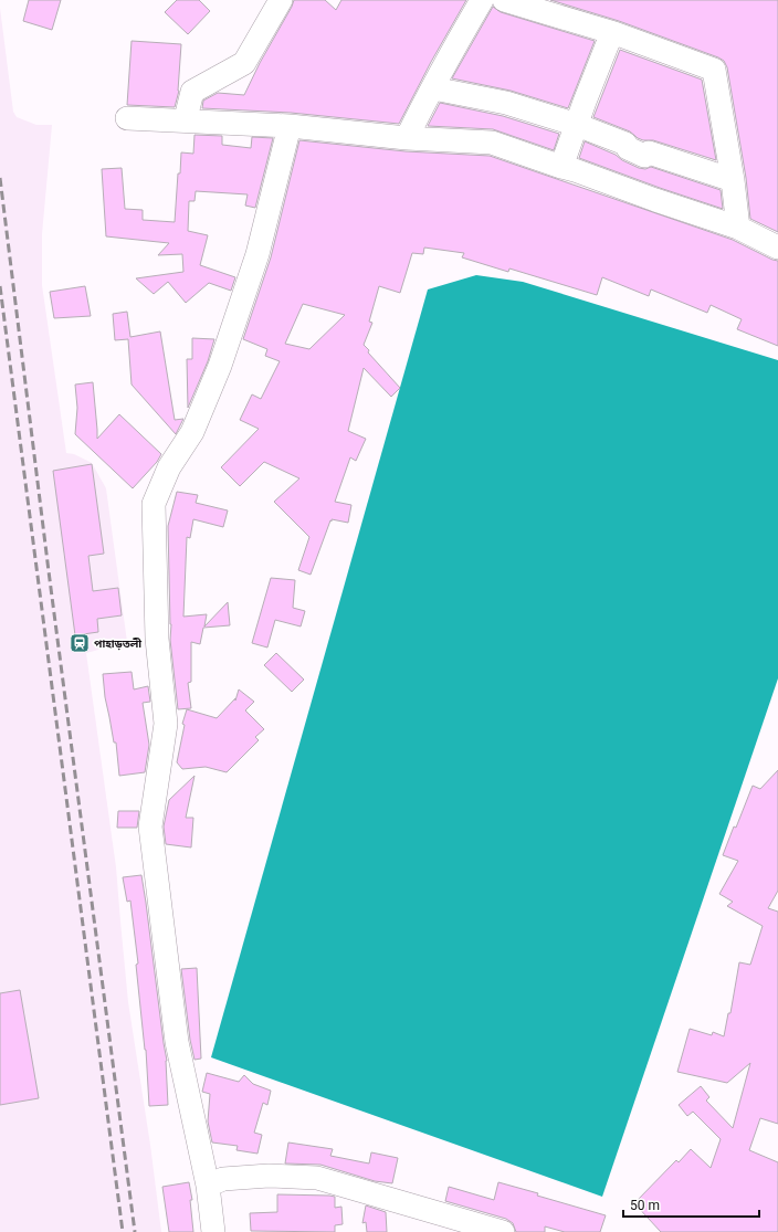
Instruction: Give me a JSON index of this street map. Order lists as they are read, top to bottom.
{
  "places": {
    "station": ["পাহাড়তলী"]
  },
  "scale_bar": "50 m"
}
